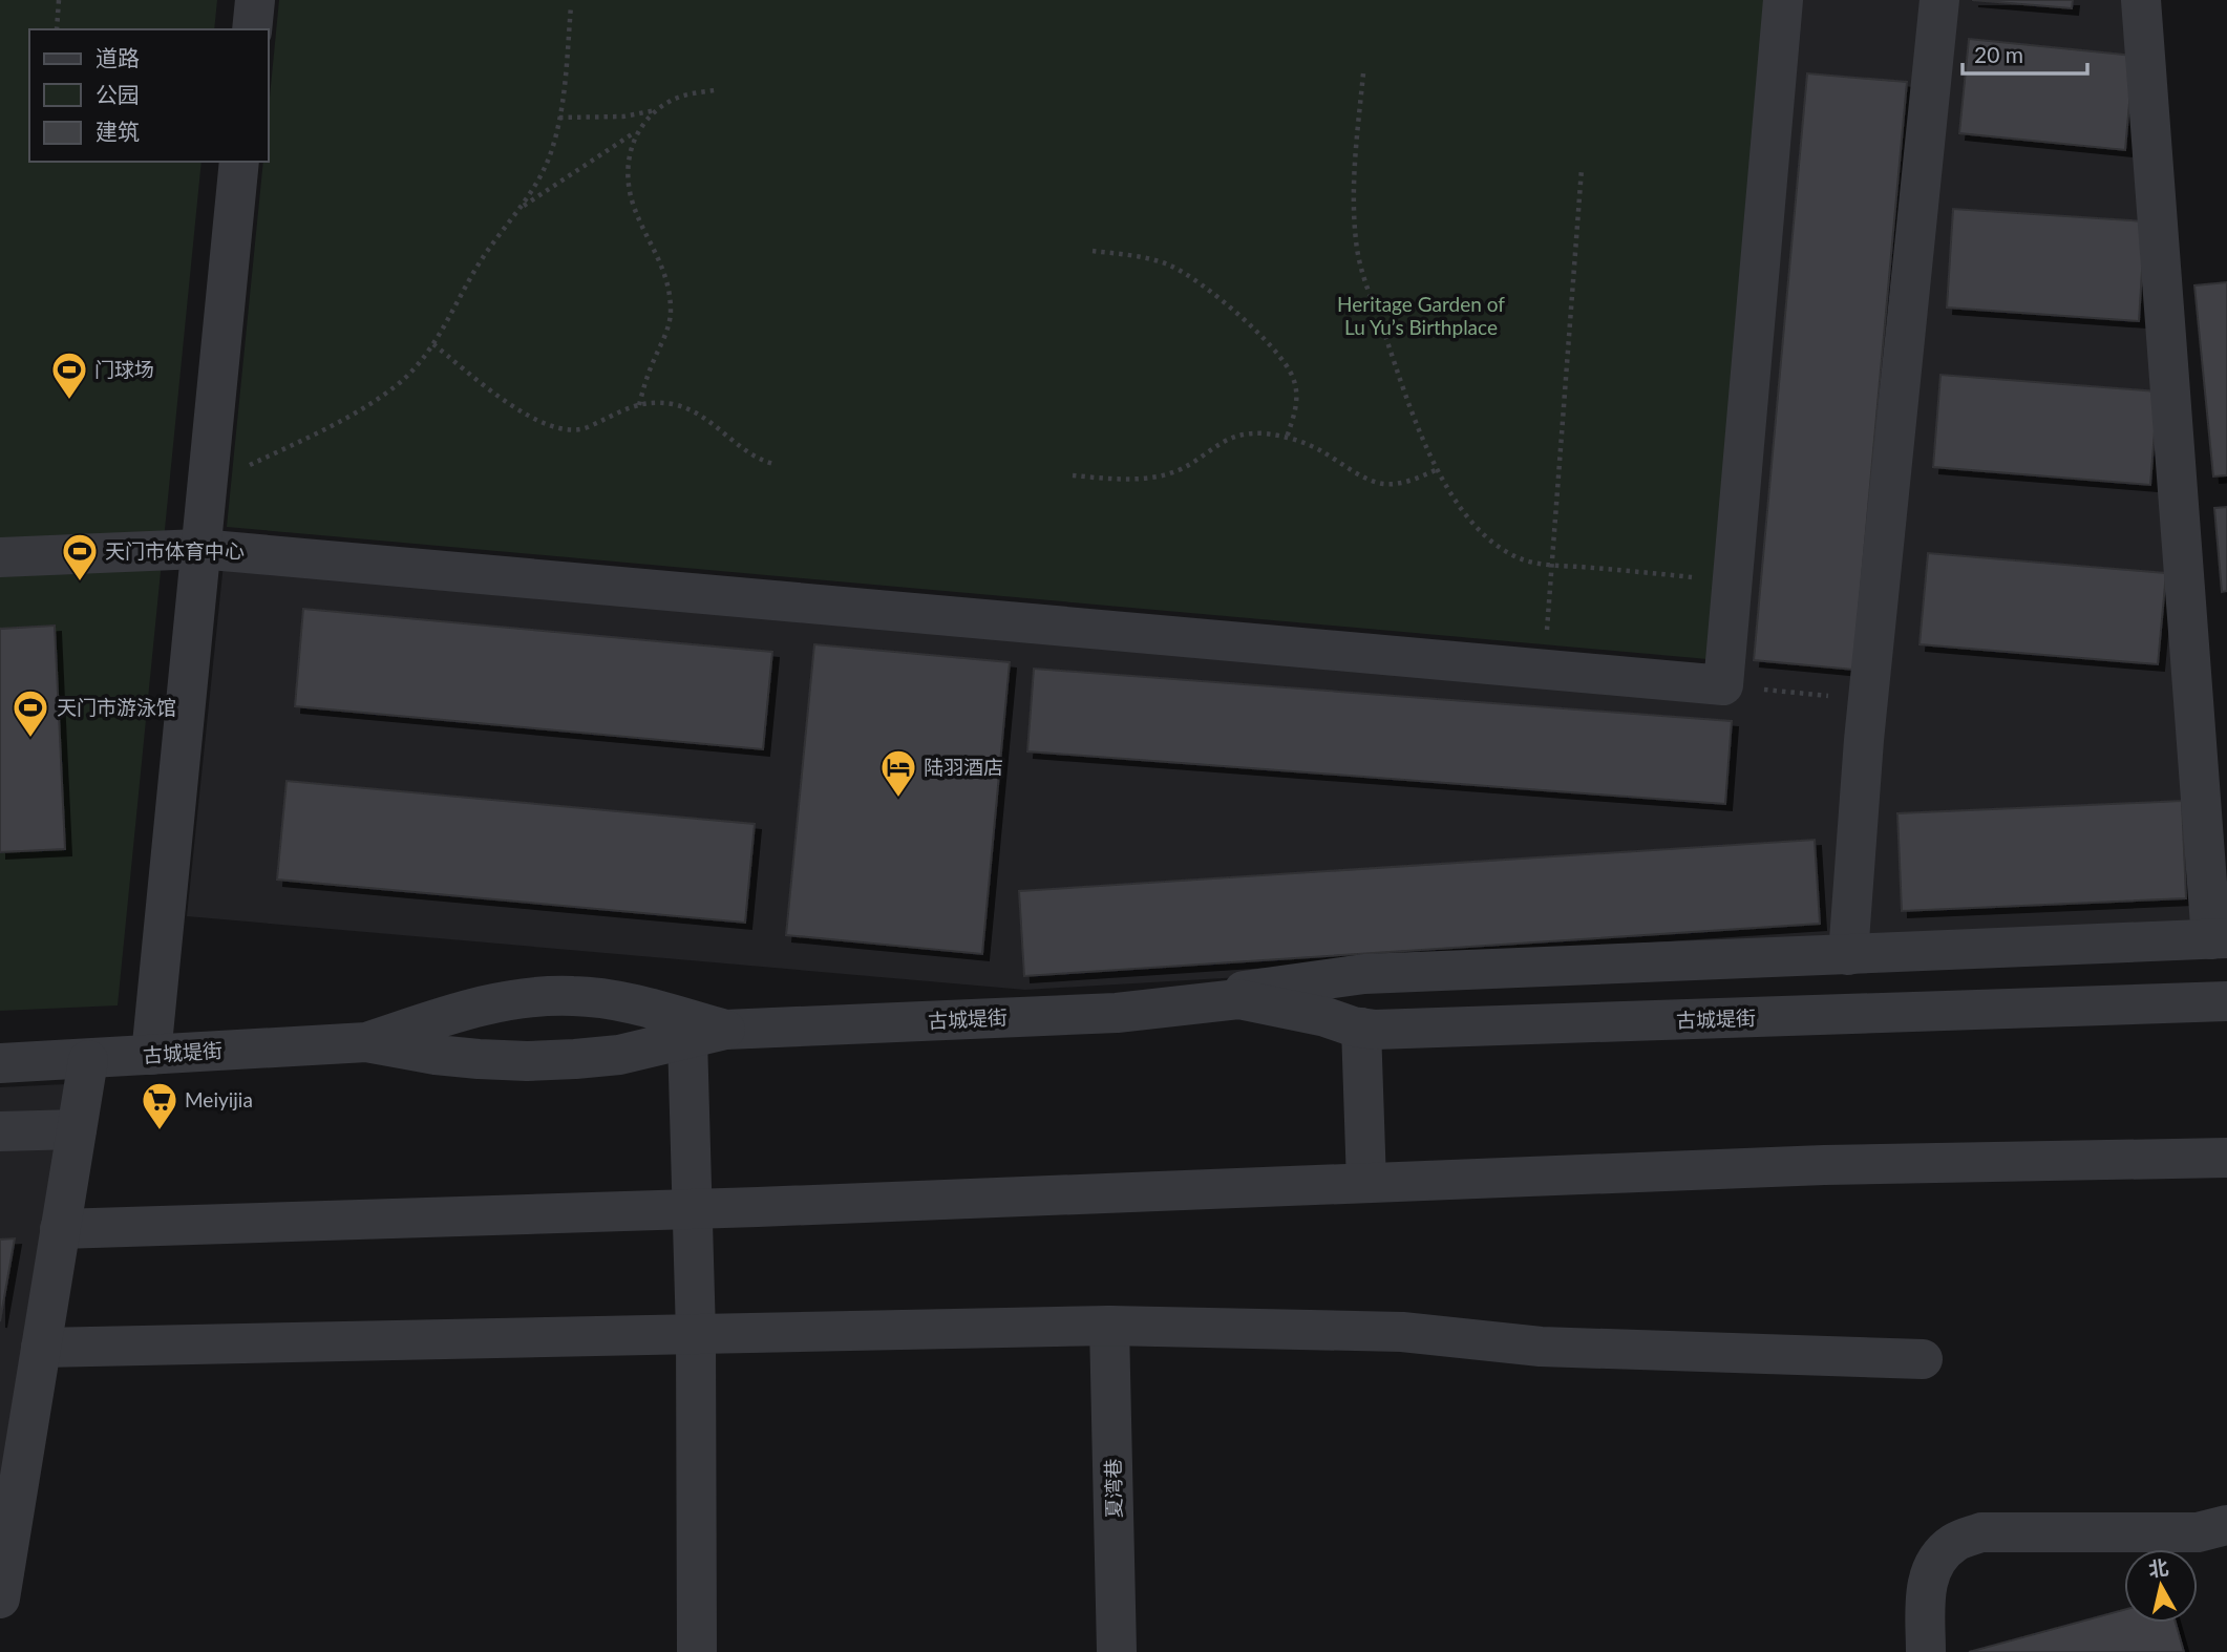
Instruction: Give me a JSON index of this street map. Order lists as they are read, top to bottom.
{
  "streets": {
    "street": ["古城堤街", "夏湾巷"]
  },
  "parks": ["Heritage Garden of Lu Yu’s Birthplace"],
  "places": {
    "sports": ["门球场", "天门市体育中心", "天门市游泳馆"],
    "hotel": ["陆羽酒店"],
    "supermarket": ["Meiyijia"]
  },
  "legend": ["道路", "公园", "建筑"],
  "scale_bar": "20 m",
  "north": "top"
}
